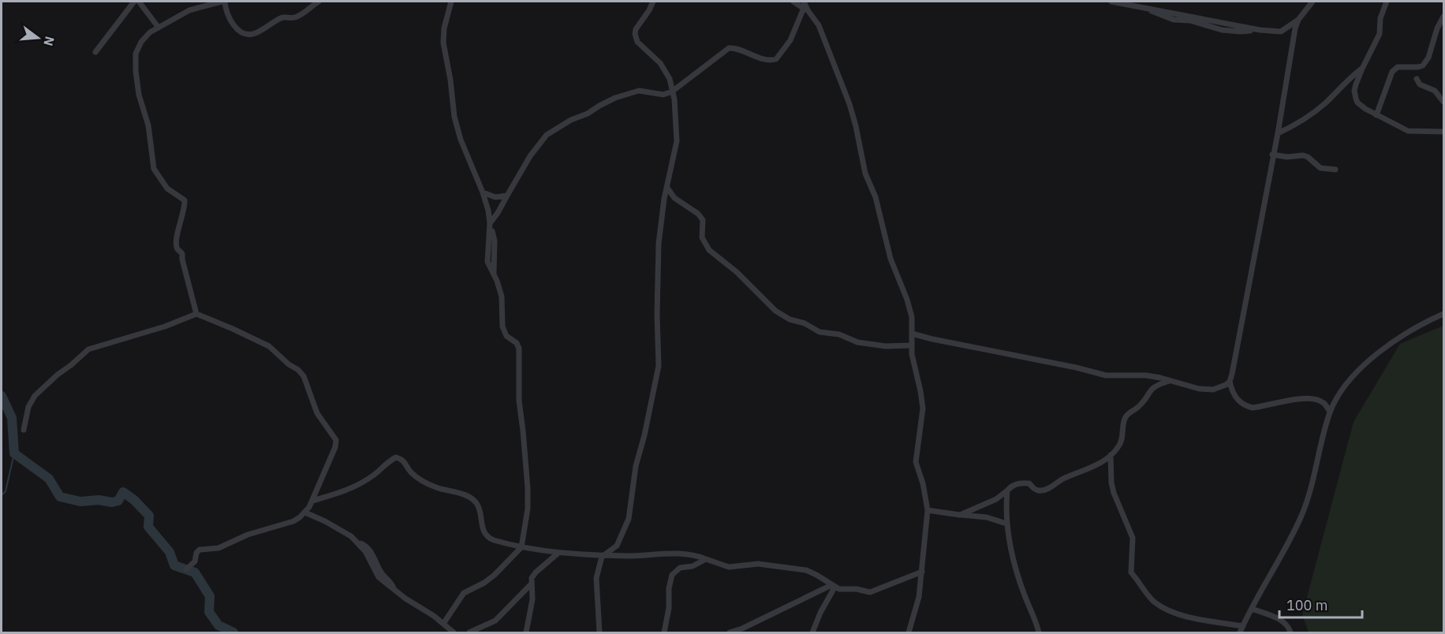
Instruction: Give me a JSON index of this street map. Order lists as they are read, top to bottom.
{
  "scale_bar": "100 m",
  "north": "right"
}
